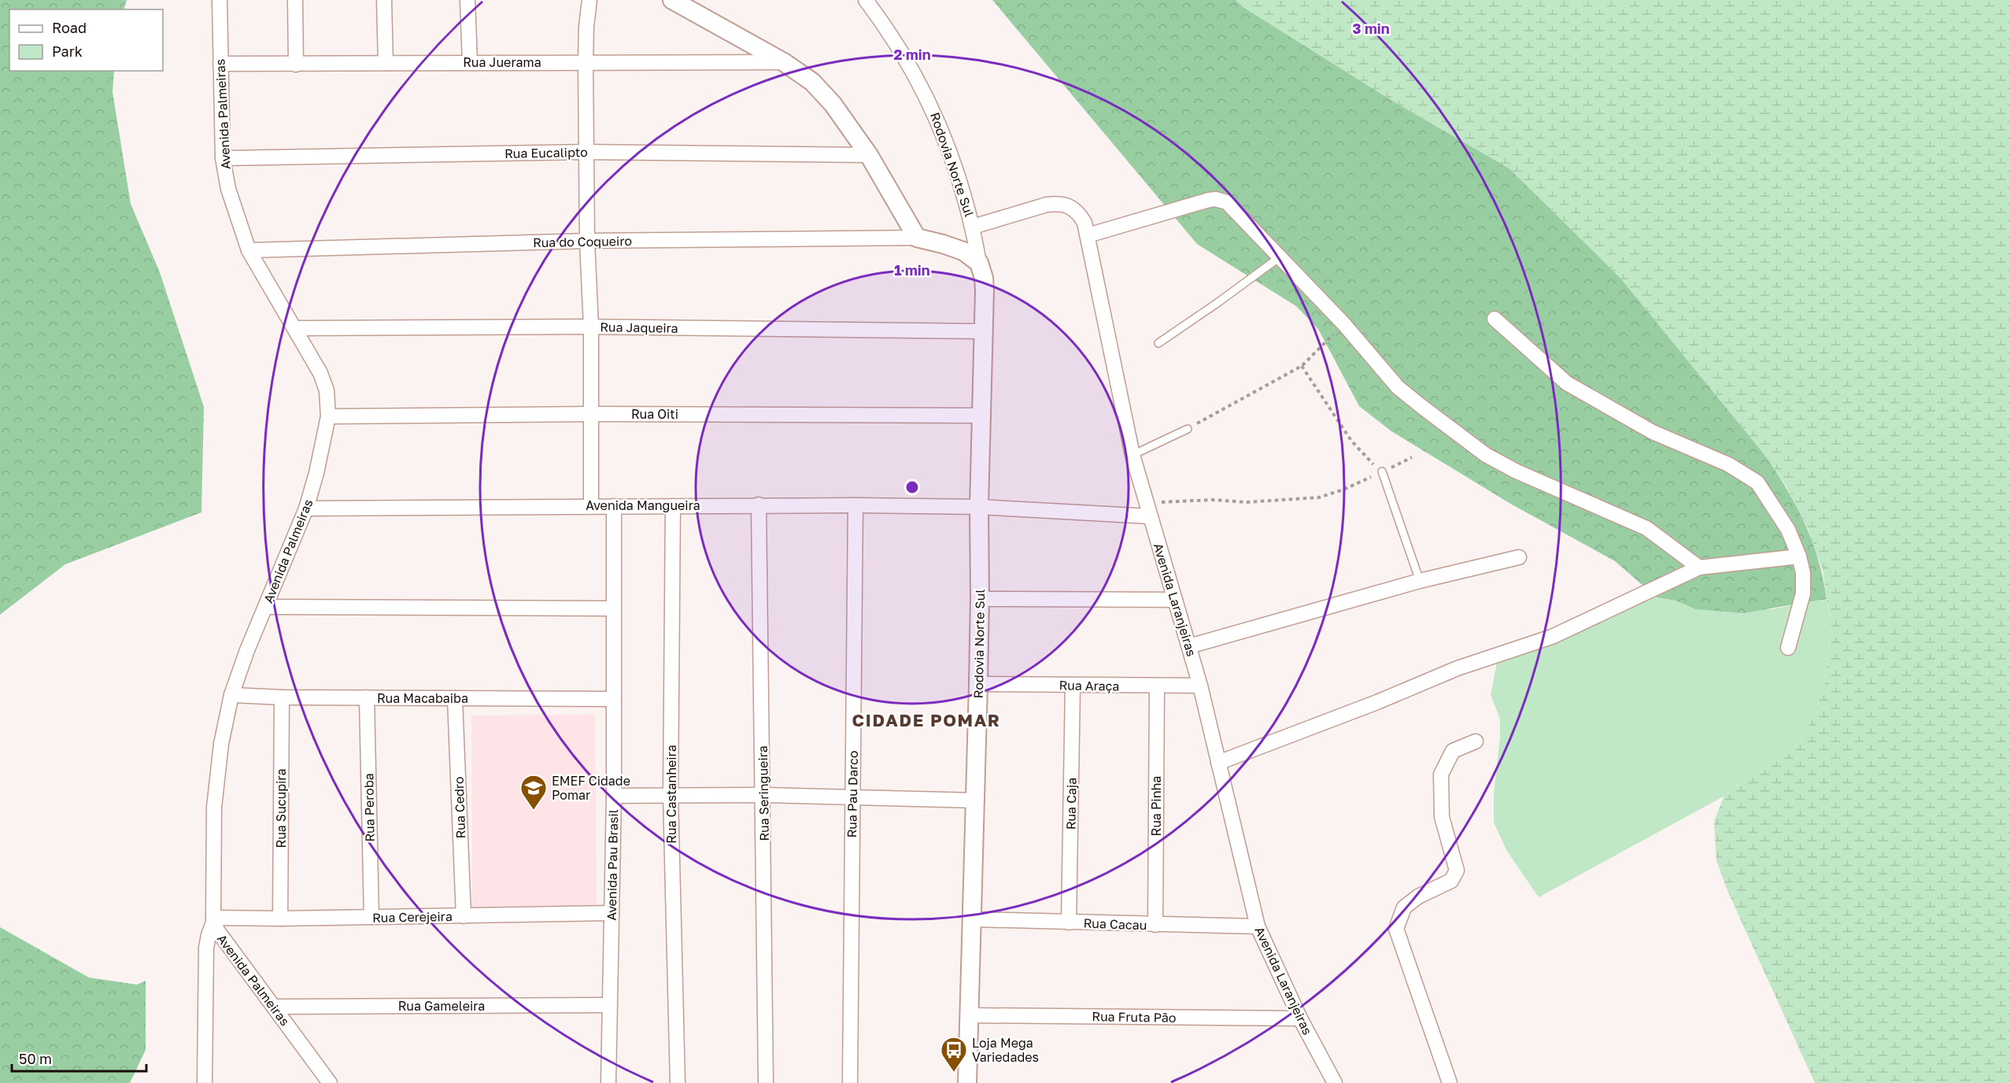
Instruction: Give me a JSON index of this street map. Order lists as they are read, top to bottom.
{
  "streets": {
    "street": [
      "Rua Juerama",
      "Avenida Palmeiras",
      "Rua Eucalipto",
      "Rodovia Norte Sul",
      "Rua do Coqueiro",
      "Rua Jaqueira",
      "Rua Oiti",
      "Avenida Mangueira",
      "Avenida Laranjeiras",
      "Rua Araça",
      "Rua Macabaiba",
      "Rua Seringueira",
      "Rua Castanheira",
      "Rua Pau Darco",
      "Rua Caja",
      "Rua Pinha",
      "Rua Peroba",
      "Rua Cedro",
      "Rua Sucupira",
      "Avenida Pau Brasil",
      "Rua Cerejeira",
      "Rua Cacau",
      "Rua Gameleira",
      "Rua Fruta Pão"
    ]
  },
  "crossings": [
    ["Rua Juerama", "Avenida Palmeiras"],
    ["Avenida Palmeiras", "Rua Eucalipto"],
    ["Avenida Palmeiras", "Rua do Coqueiro"],
    ["Avenida Palmeiras", "Rua Jaqueira"],
    ["Avenida Palmeiras", "Rua Oiti"],
    ["Avenida Palmeiras", "Avenida Mangueira"],
    ["Avenida Palmeiras", "Rua Macabaiba"],
    ["Avenida Palmeiras", "Rua Cerejeira"],
    ["Avenida Palmeiras", "Rua Gameleira"],
    ["Rodovia Norte Sul", "Rua Jaqueira"],
    ["Rodovia Norte Sul", "Rua Oiti"],
    ["Rodovia Norte Sul", "Avenida Mangueira"],
    ["Rodovia Norte Sul", "Avenida Laranjeiras"],
    ["Rodovia Norte Sul", "Rua Araça"],
    ["Rodovia Norte Sul", "Rua Cacau"],
    ["Rodovia Norte Sul", "Rua Fruta Pão"],
    ["Avenida Mangueira", "Avenida Laranjeiras"],
    ["Avenida Mangueira", "Rua Seringueira"],
    ["Avenida Mangueira", "Rua Castanheira"],
    ["Avenida Mangueira", "Rua Pau Darco"],
    ["Avenida Mangueira", "Avenida Pau Brasil"],
    ["Avenida Laranjeiras", "Rua Araça"],
    ["Avenida Laranjeiras", "Rua Cacau"],
    ["Avenida Laranjeiras", "Rua Fruta Pão"],
    ["Rua Araça", "Rua Caja"],
    ["Rua Araça", "Rua Pinha"],
    ["Rua Macabaiba", "Rua Peroba"],
    ["Rua Macabaiba", "Rua Cedro"],
    ["Rua Macabaiba", "Rua Sucupira"],
    ["Rua Macabaiba", "Avenida Pau Brasil"],
    ["Rua Caja", "Rua Cacau"],
    ["Rua Pinha", "Rua Cacau"],
    ["Rua Peroba", "Rua Cerejeira"],
    ["Rua Cedro", "Rua Cerejeira"],
    ["Rua Sucupira", "Rua Cerejeira"],
    ["Avenida Pau Brasil", "Rua Cerejeira"],
    ["Avenida Pau Brasil", "Rua Gameleira"]
  ],
  "districts": ["CIDADE POMAR"],
  "places": {
    "school or university": ["EMEF Cidade Pomar"],
    "bus stop": ["Loja Mega Variedades"]
  },
  "legend": ["Road", "Park"],
  "scale_bar": "50 m",
  "rings": ["3 min", "2 min", "1 min"]
}
